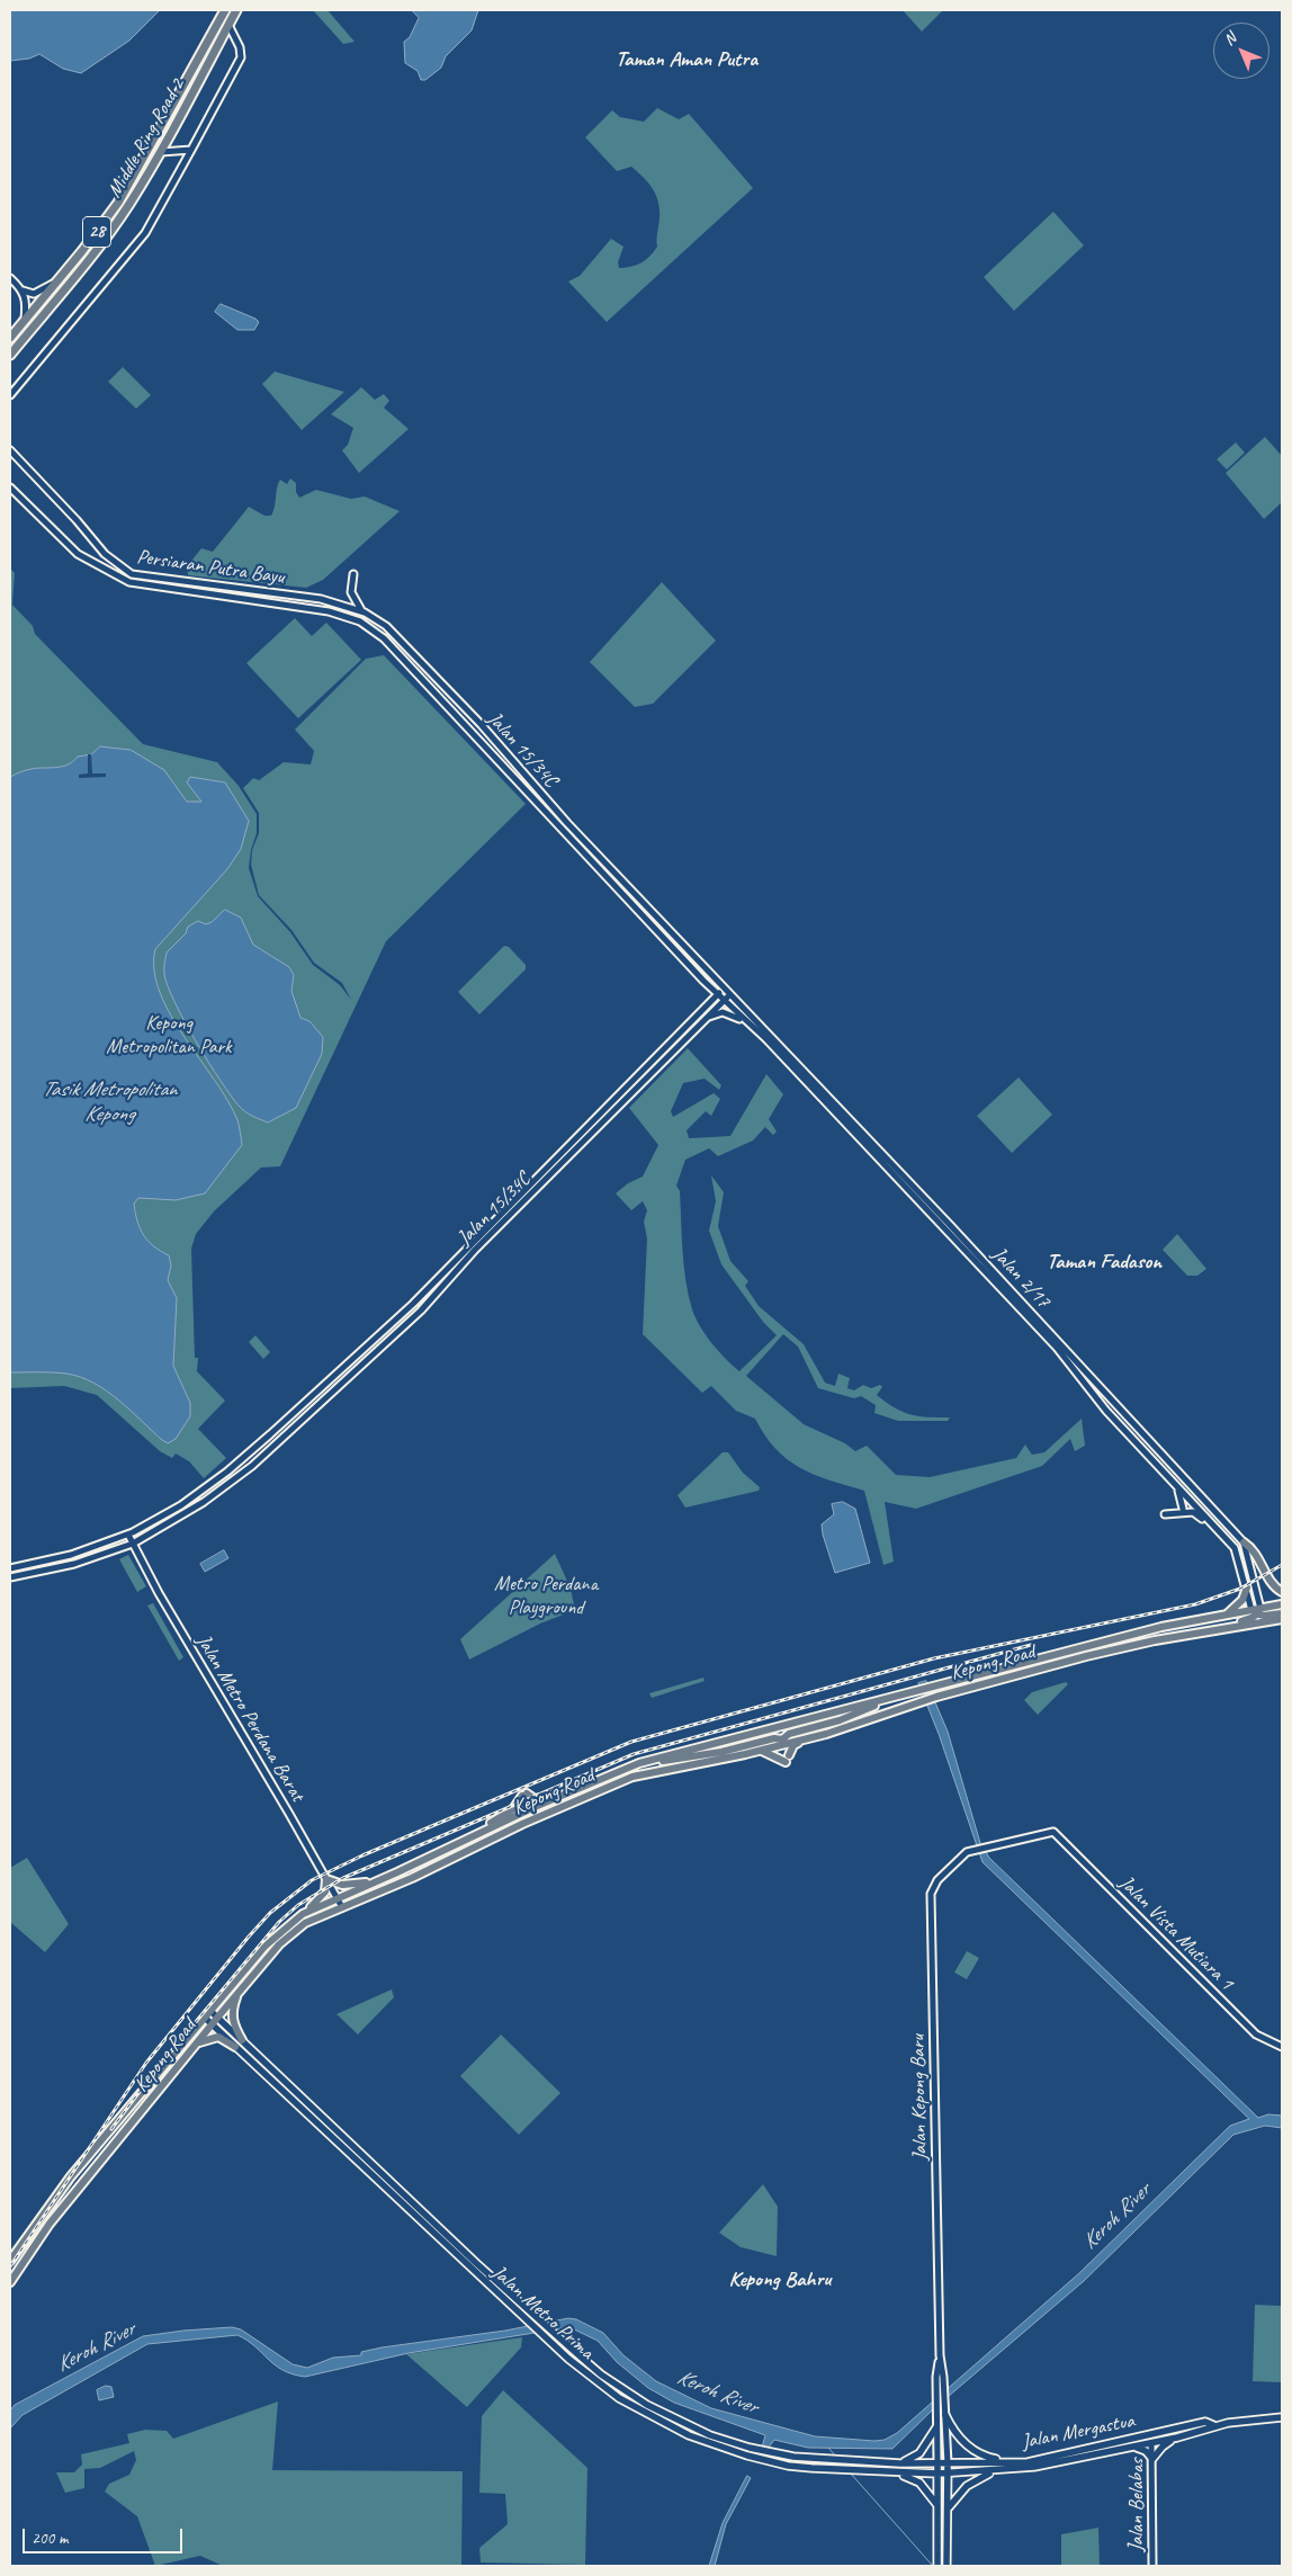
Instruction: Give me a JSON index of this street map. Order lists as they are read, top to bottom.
{
  "streets": {
    "highway": ["Middle Ring Road 2", "28"],
    "main road": ["Kepong Road", "Jalan Metro Prima", "Jalan Mergastua"],
    "street": [
      "Persiaran Putra Bayu",
      "Jalan 15/34C",
      "Jalan 2/17",
      "Jalan Metro Perdana Barat",
      "Jalan Vista Mutiara 1",
      "Jalan Kepong Baru",
      "Jalan Belabas"
    ]
  },
  "crossings": [
    ["Persiaran Putra Bayu", "Jalan 15/34C"],
    ["Jalan 15/34C", "Jalan 2/17"],
    ["Jalan 15/34C", "Jalan Metro Perdana Barat"],
    ["Jalan 2/17", "Kepong Road"],
    ["Kepong Road", "Jalan Metro Perdana Barat"],
    ["Kepong Road", "Jalan Metro Prima"],
    ["Jalan Vista Mutiara 1", "Jalan Kepong Baru"],
    ["Jalan Kepong Baru", "Jalan Metro Prima"],
    ["Jalan Kepong Baru", "Jalan Mergastua"],
    ["Jalan Metro Prima", "Jalan Mergastua"],
    ["Jalan Mergastua", "Jalan Belabas"]
  ],
  "districts": ["Taman Aman Putra", "Taman Fadason", "Kepong Bahru"],
  "water": ["Tasik Metropolitan Kepong", "Keroh River"],
  "parks": ["Kepong Metropolitan Park", "Metro Perdana Playground"],
  "scale_bar": "200 m",
  "north": "top left"
}
